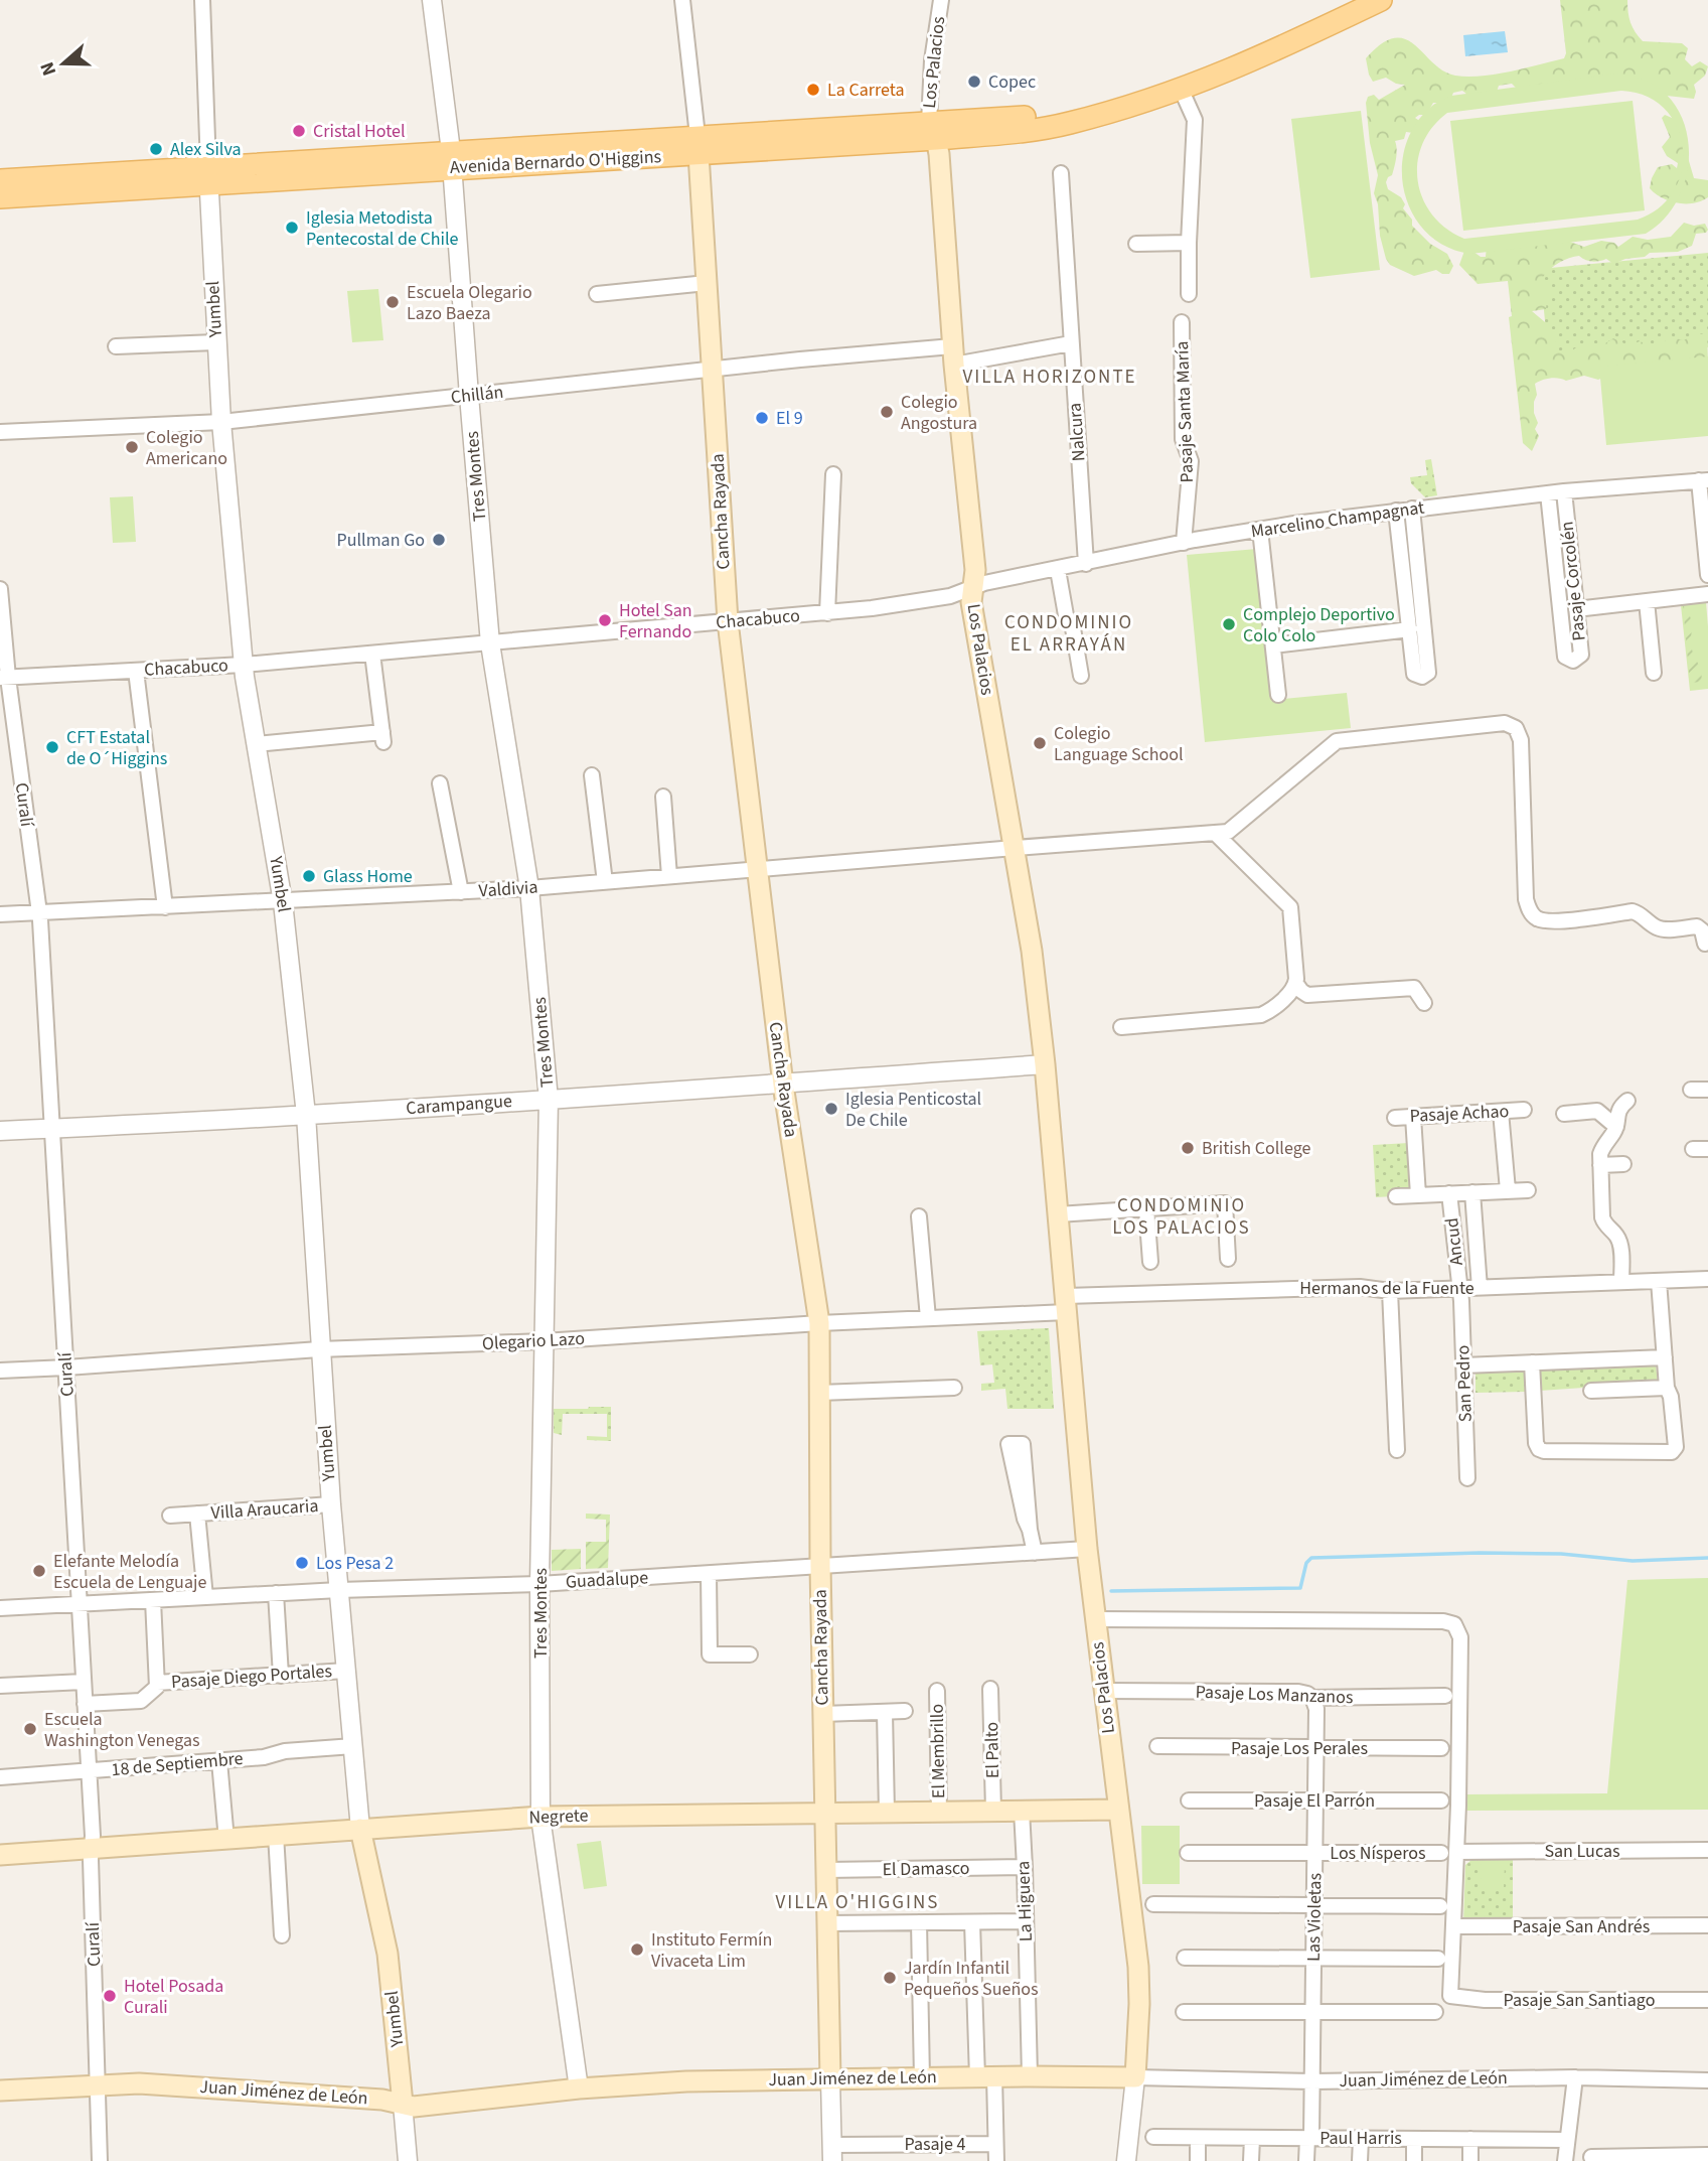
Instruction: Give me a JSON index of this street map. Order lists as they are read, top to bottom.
{
  "streets": {
    "main road": [
      "Los Palacios",
      "Avenida Bernardo O'Higgins",
      "Yumbel",
      "Cancha Rayada",
      "Negrete",
      "Juan Jiménez de León"
    ],
    "street": [
      "Chillán",
      "Pasaje Santa María",
      "Nalcura",
      "Tres Montes",
      "Marcelino Champagnat",
      "Pasaje Corcolén",
      "Chacabuco",
      "Curalí",
      "Valdivia",
      "Carampangue",
      "Pasaje Achao",
      "Ancud",
      "Hermanos de la Fuente",
      "Olegario Lazo",
      "San Pedro",
      "Villa Araucaria",
      "Guadalupe",
      "Pasaje Diego Portales",
      "Pasaje Los Manzanos",
      "Pasaje Los Perales",
      "El Palto",
      "El Membrillo",
      "18 de Septiembre",
      "Pasaje El Parrón",
      "San Lucas",
      "Los Nísperos",
      "El Damasco",
      "La Higuera",
      "Las Violetas",
      "Pasaje San Andrés",
      "Pasaje San Santiago",
      "Paul Harris",
      "Pasaje 4"
    ]
  },
  "crossings": [
    ["Los Palacios", "Avenida Bernardo O'Higgins"],
    ["Los Palacios", "Chillán"],
    ["Los Palacios", "Marcelino Champagnat"],
    ["Los Palacios", "Chacabuco"],
    ["Los Palacios", "Valdivia"],
    ["Los Palacios", "Carampangue"],
    ["Los Palacios", "Hermanos de la Fuente"],
    ["Los Palacios", "Olegario Lazo"],
    ["Los Palacios", "Guadalupe"],
    ["Los Palacios", "Pasaje Los Manzanos"],
    ["Los Palacios", "Negrete"],
    ["Los Palacios", "Juan Jiménez de León"],
    ["Avenida Bernardo O'Higgins", "Yumbel"],
    ["Avenida Bernardo O'Higgins", "Tres Montes"],
    ["Avenida Bernardo O'Higgins", "Cancha Rayada"],
    ["Yumbel", "Chillán"],
    ["Yumbel", "Chacabuco"],
    ["Yumbel", "Valdivia"],
    ["Yumbel", "Carampangue"],
    ["Yumbel", "Olegario Lazo"],
    ["Yumbel", "Villa Araucaria"],
    ["Yumbel", "Guadalupe"],
    ["Yumbel", "Pasaje Diego Portales"],
    ["Yumbel", "18 de Septiembre"],
    ["Yumbel", "Negrete"],
    ["Yumbel", "Juan Jiménez de León"],
    ["Chillán", "Nalcura"],
    ["Chillán", "Tres Montes"],
    ["Chillán", "Cancha Rayada"],
    ["Pasaje Santa María", "Marcelino Champagnat"],
    ["Nalcura", "Marcelino Champagnat"],
    ["Tres Montes", "Chacabuco"],
    ["Tres Montes", "Valdivia"],
    ["Tres Montes", "Carampangue"],
    ["Tres Montes", "Olegario Lazo"],
    ["Tres Montes", "Guadalupe"],
    ["Tres Montes", "Negrete"],
    ["Tres Montes", "Juan Jiménez de León"],
    ["Cancha Rayada", "Chacabuco"],
    ["Cancha Rayada", "Valdivia"],
    ["Cancha Rayada", "Carampangue"],
    ["Cancha Rayada", "Olegario Lazo"],
    ["Cancha Rayada", "Guadalupe"],
    ["Cancha Rayada", "Negrete"],
    ["Cancha Rayada", "El Damasco"],
    ["Cancha Rayada", "Juan Jiménez de León"],
    ["Cancha Rayada", "Pasaje 4"],
    ["Marcelino Champagnat", "Pasaje Corcolén"],
    ["Marcelino Champagnat", "Chacabuco"],
    ["Chacabuco", "Curalí"],
    ["Curalí", "Valdivia"],
    ["Curalí", "Carampangue"],
    ["Curalí", "Olegario Lazo"],
    ["Curalí", "Guadalupe"],
    ["Curalí", "Pasaje Diego Portales"],
    ["Curalí", "18 de Septiembre"],
    ["Curalí", "Negrete"],
    ["Curalí", "Juan Jiménez de León"],
    ["Ancud", "Hermanos de la Fuente"],
    ["Ancud", "San Pedro"],
    ["Hermanos de la Fuente", "Olegario Lazo"],
    ["Hermanos de la Fuente", "San Pedro"],
    ["Villa Araucaria", "Guadalupe"],
    ["Pasaje Los Manzanos", "Las Violetas"],
    ["Pasaje Los Perales", "Las Violetas"],
    ["El Palto", "Negrete"],
    ["El Membrillo", "Negrete"],
    ["Pasaje El Parrón", "Las Violetas"],
    ["Negrete", "La Higuera"],
    ["Los Nísperos", "Las Violetas"],
    ["El Damasco", "La Higuera"],
    ["La Higuera", "Juan Jiménez de León"],
    ["Las Violetas", "Juan Jiménez de León"],
    ["Las Violetas", "Paul Harris"],
    ["Pasaje San Andrés", "Pasaje San Santiago"]
  ],
  "districts": [
    "VILLA HORIZONTE",
    "CONDOMINIO EL ARRAYÁN",
    "CONDOMINIO LOS PALACIOS",
    "VILLA O'HIGGINS"
  ],
  "places": [
    "Copec",
    "La Carreta",
    "Cristal Hotel",
    "Alex Silva",
    "Iglesia Metodista Pentecostal de Chile",
    "Escuela Olegario Lazo Baeza",
    "Colegio Angostura",
    "El 9",
    "Colegio Americano",
    "Pullman Go",
    "Hotel San Fernando",
    "Complejo Deportivo Colo Colo",
    "Colegio Language School",
    "CFT Estatal de O´Higgins",
    "Glass Home",
    "Iglesia Penticostal De Chile",
    "British College",
    "Los Pesa 2",
    "Elefante Melodía Escuela de Lenguaje",
    "Escuela Washington Venegas",
    "Instituto Fermín Vivaceta Lim",
    "Jardín Infantil Pequeños Sueños",
    "Hotel Posada Curali"
  ],
  "north": "left"
}
